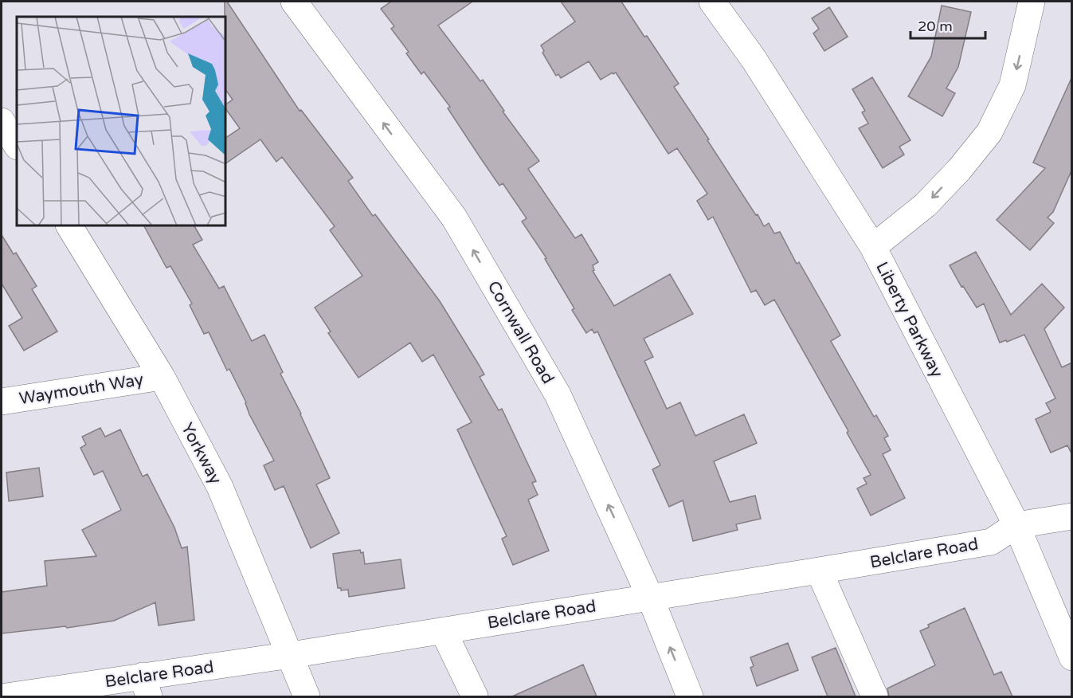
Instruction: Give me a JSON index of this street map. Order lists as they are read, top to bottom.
{
  "streets": {
    "street": [
      "Liberty Parkway",
      "Cornwall Road",
      "Waymouth Way",
      "Yorkway",
      "Belclare Road"
    ]
  },
  "crossings": [
    ["Liberty Parkway", "Belclare Road"],
    ["Cornwall Road", "Belclare Road"],
    ["Waymouth Way", "Yorkway"],
    ["Yorkway", "Belclare Road"]
  ],
  "one_way": ["Cornwall Road"],
  "scale_bar": "20 m"
}
